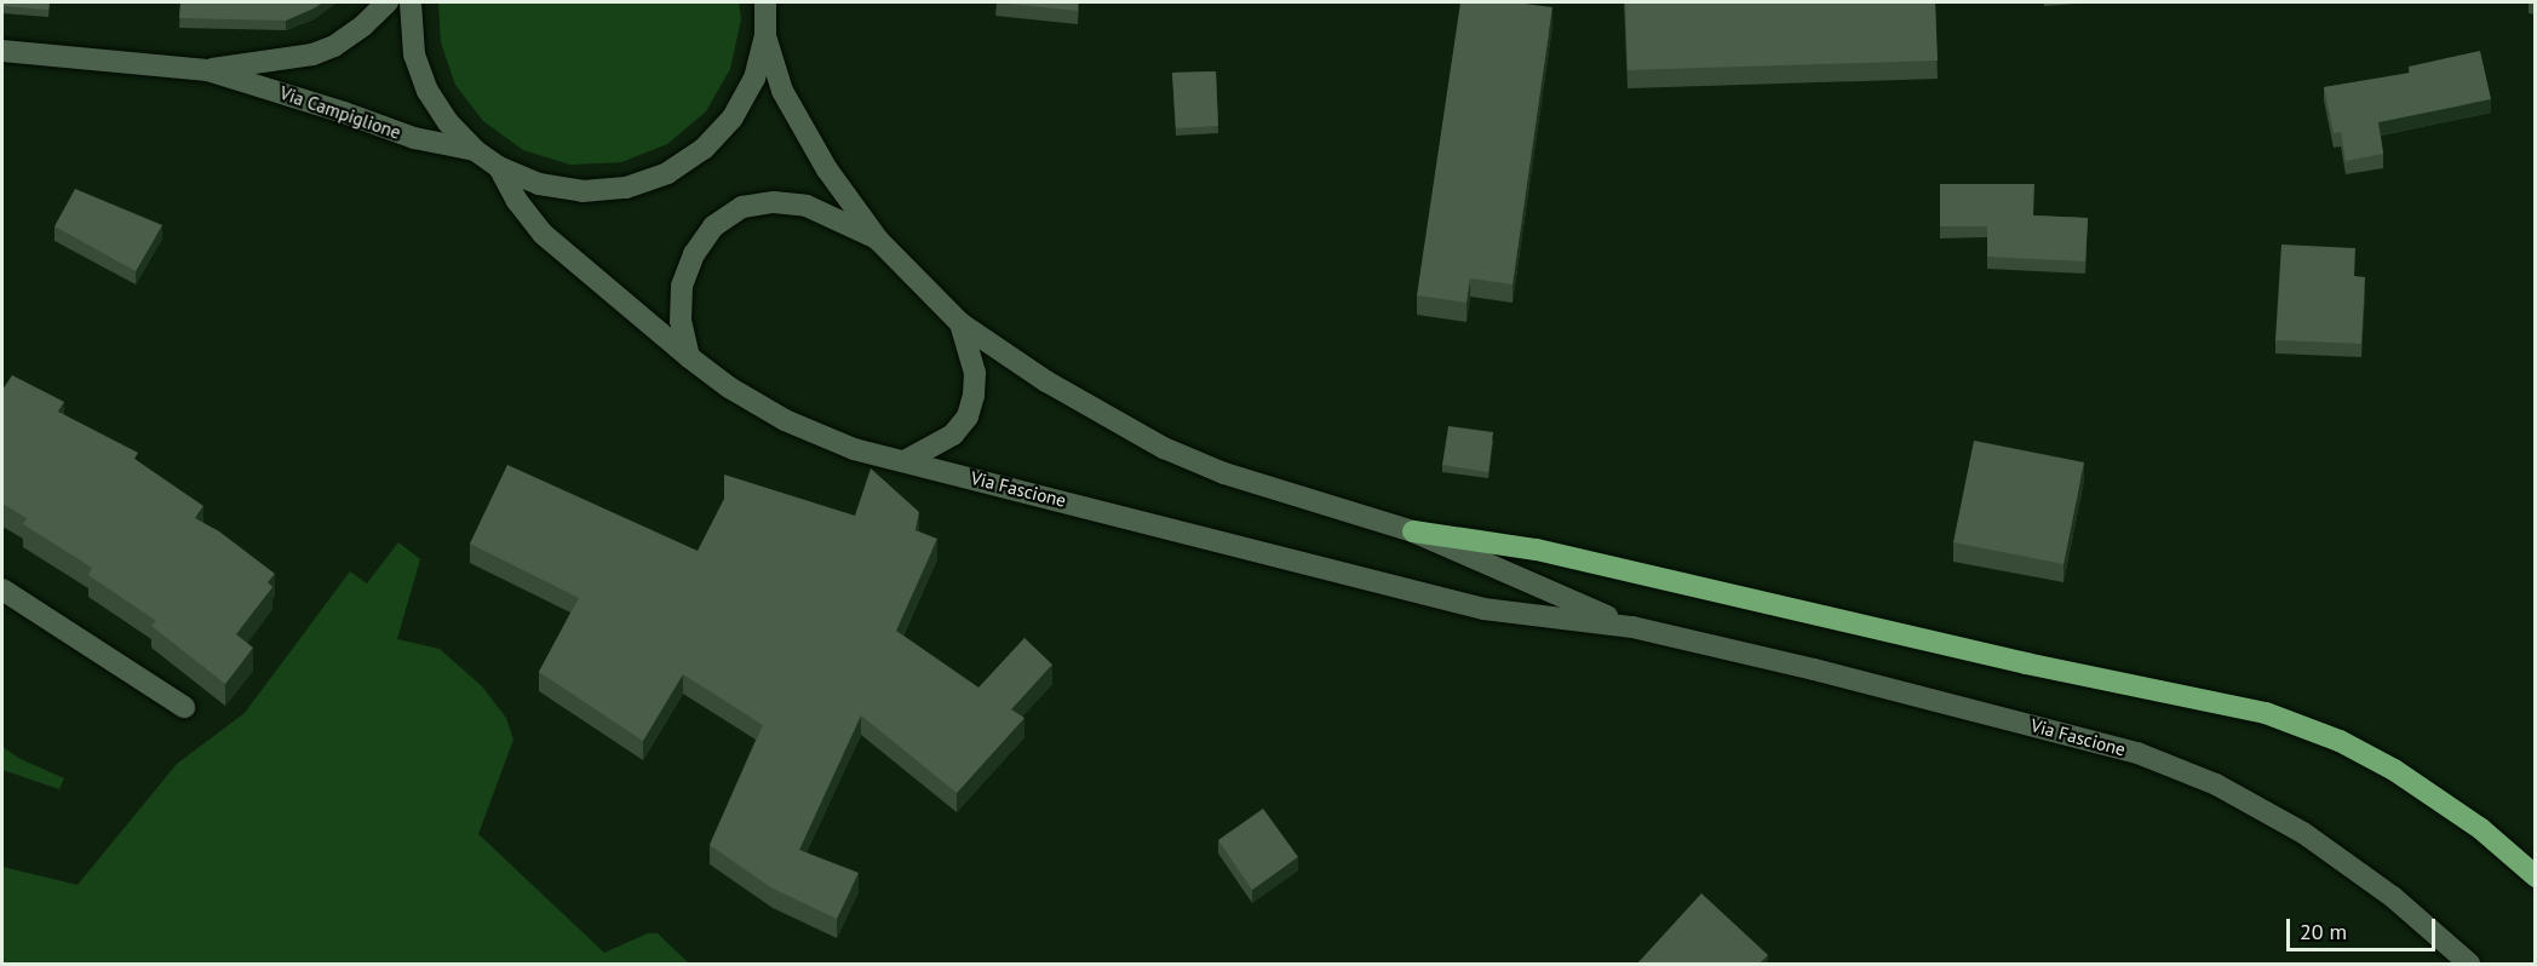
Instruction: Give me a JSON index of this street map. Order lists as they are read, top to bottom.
{
  "streets": {
    "main road": ["Via Campiglione", "Via Fascione"]
  },
  "scale_bar": "20 m"
}
